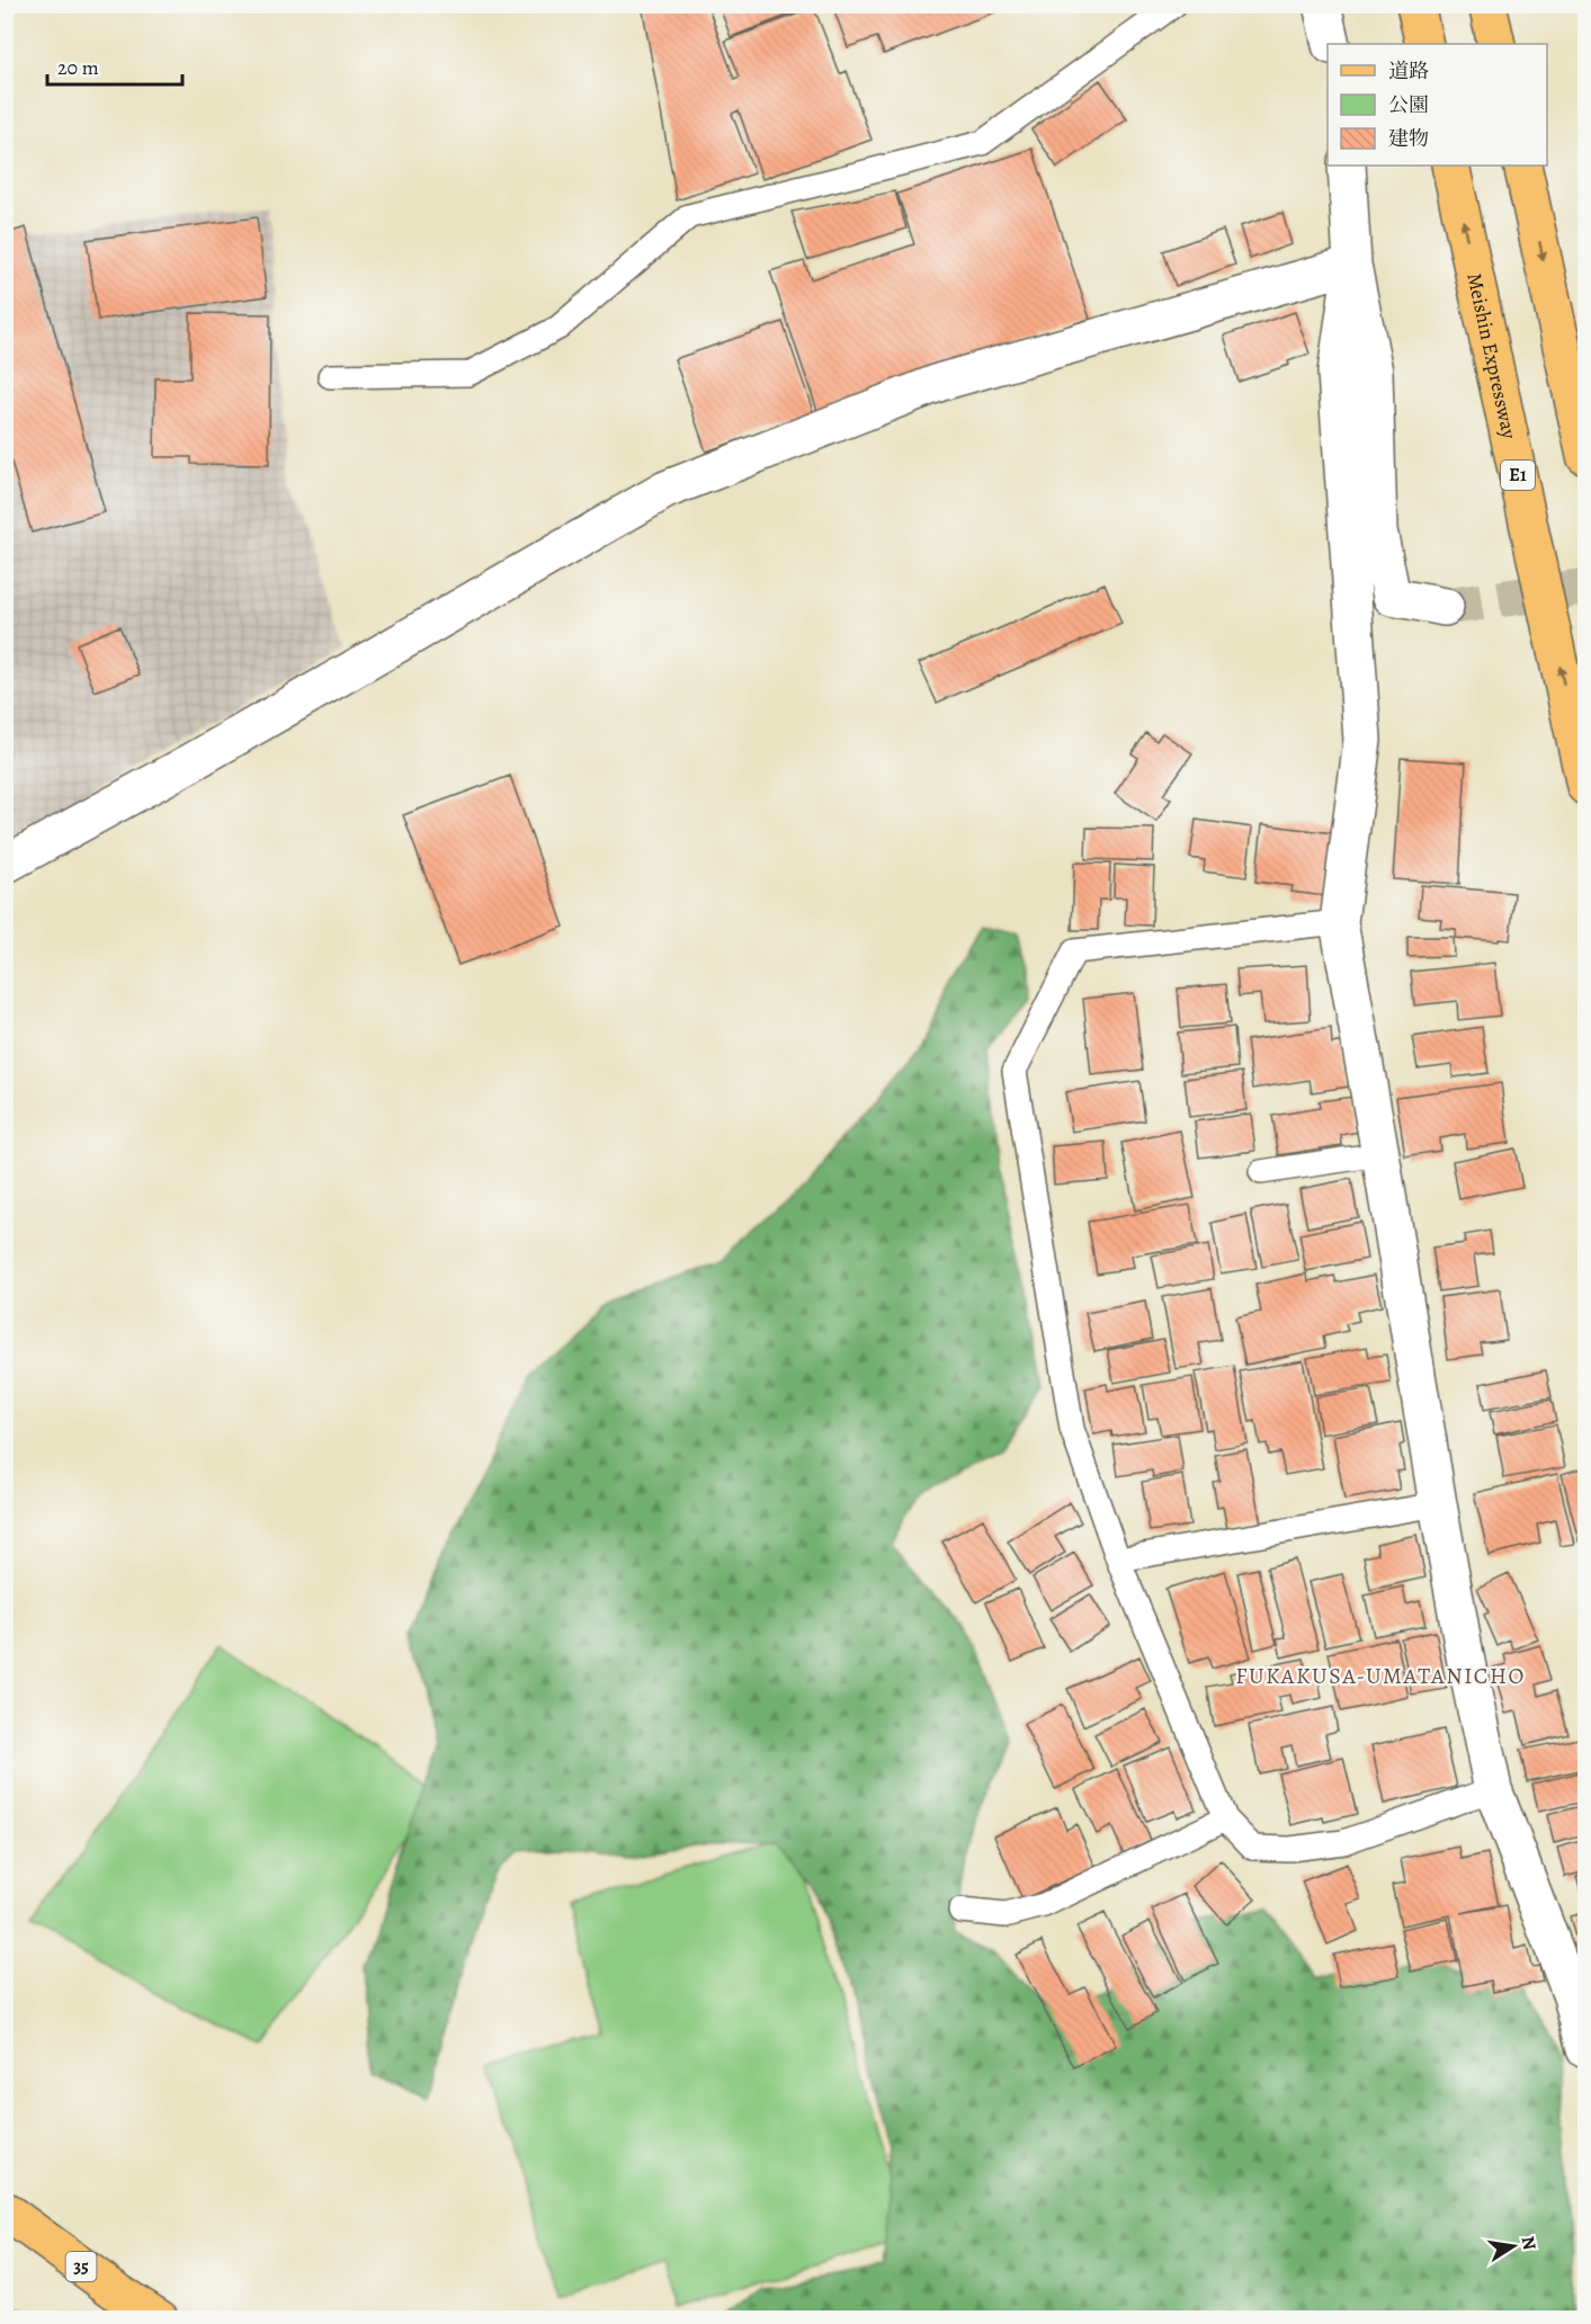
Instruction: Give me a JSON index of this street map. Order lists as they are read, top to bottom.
{
  "streets": {
    "main road": ["Meishin Expressway", "E1", "35"]
  },
  "districts": ["FUKAKUSA-UMATANICHO"],
  "legend": ["道路", "公園", "建物"],
  "scale_bar": "20 m",
  "north": "right"
}
